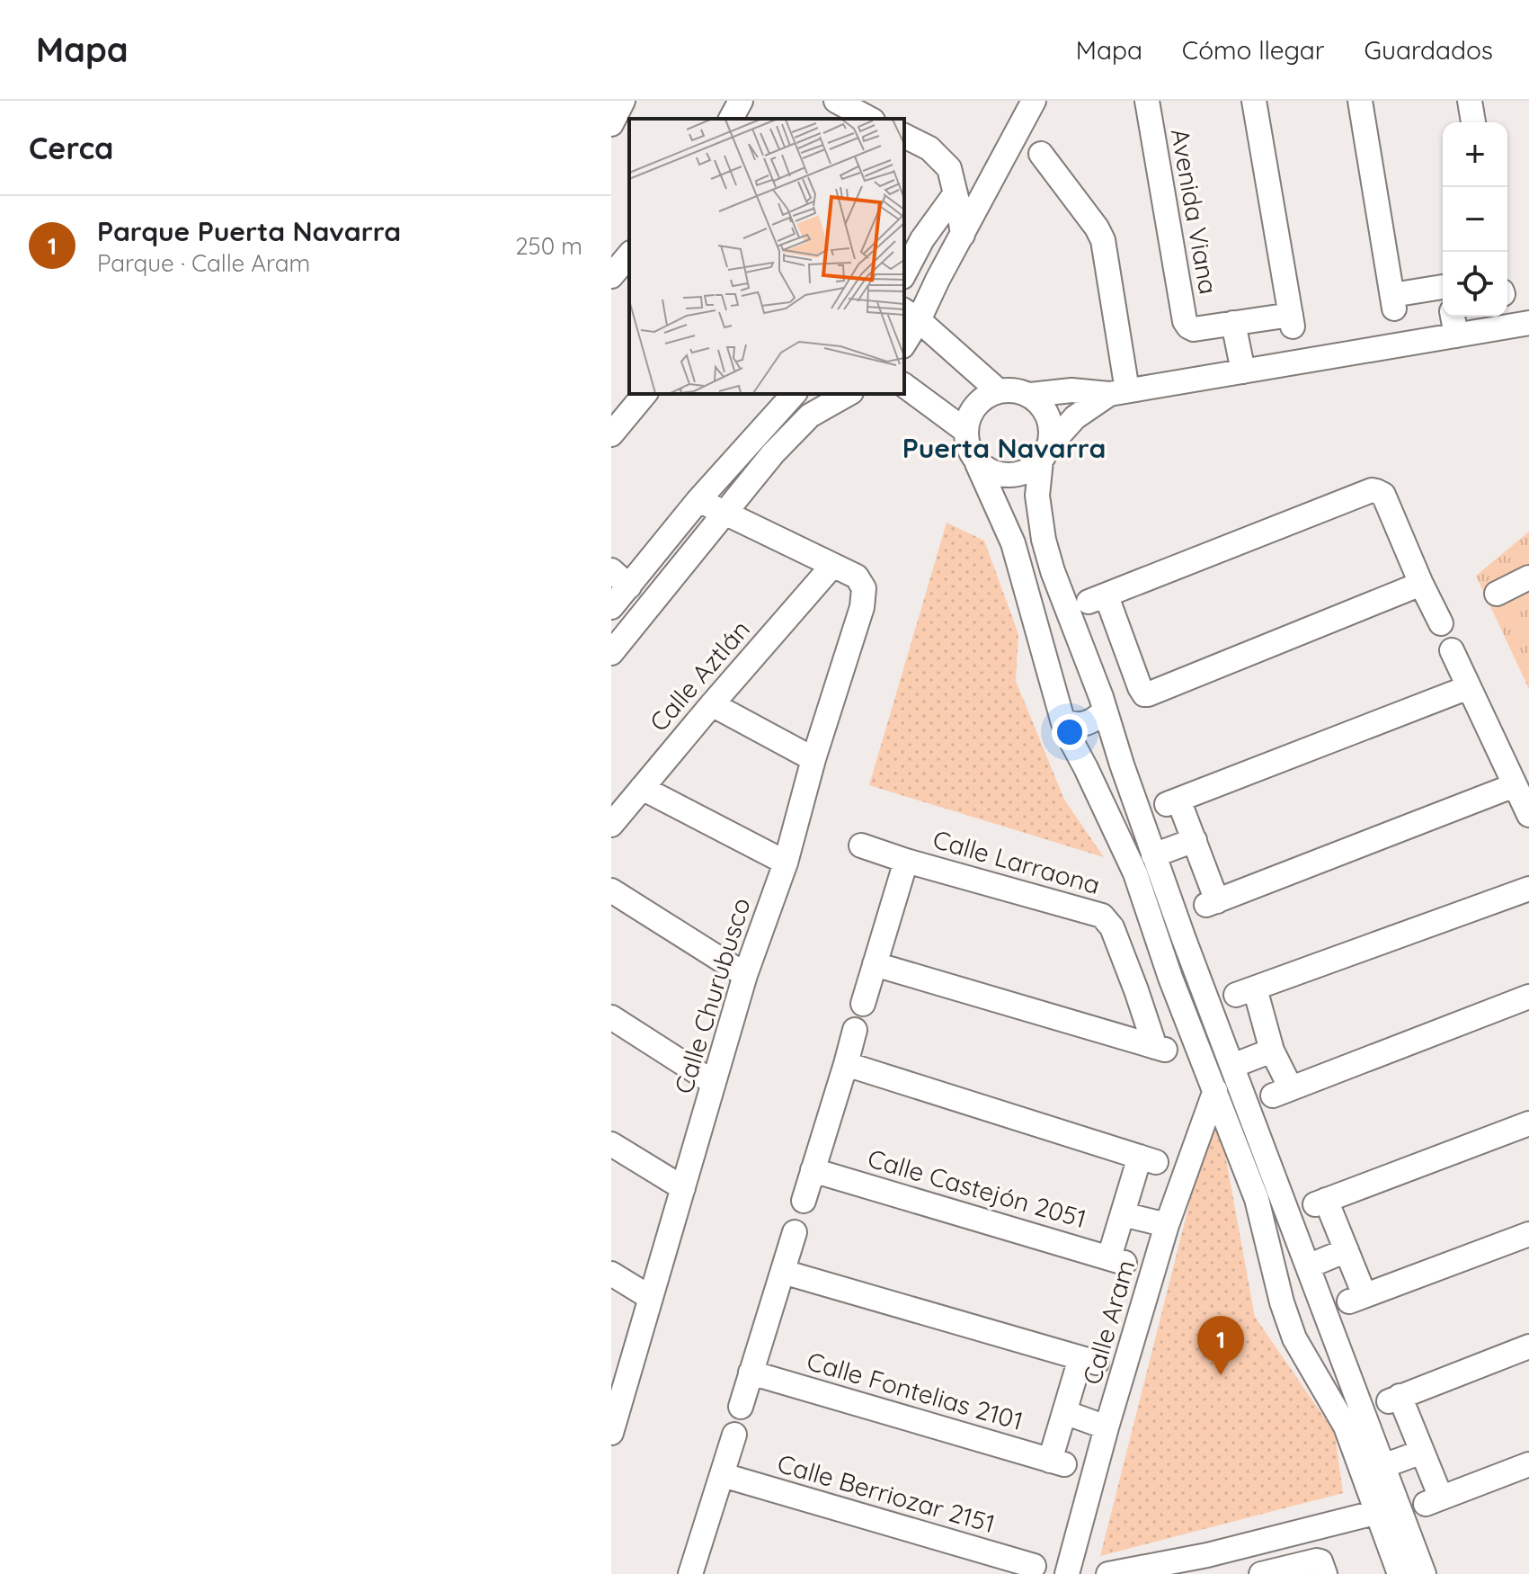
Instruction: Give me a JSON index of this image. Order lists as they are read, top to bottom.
{
  "streets": {
    "street": [
      "Avenida Viana",
      "Calle Aztlán",
      "Calle Larraona",
      "Calle Churubusco",
      "Calle Castejón 2051",
      "Calle Aram",
      "Calle Fontelias 2101",
      "Calle Berriozar 2151"
    ]
  },
  "crossings": [
    ["Calle Aztlán", "Calle Churubusco"]
  ],
  "districts": ["Puerta Navarra"],
  "page": {
    "header": "Mapa",
    "nav": ["Mapa", "Cómo llegar", "Guardados"],
    "heading": "Cerca",
    "map_buttons": ["+", "−"],
    "list": [
      {
        "mark": "1",
        "name": "Parque Puerta Navarra",
        "note": "Parque · Calle Aram",
        "value": "250 m"
      }
    ],
    "pins": "1"
  }
}
